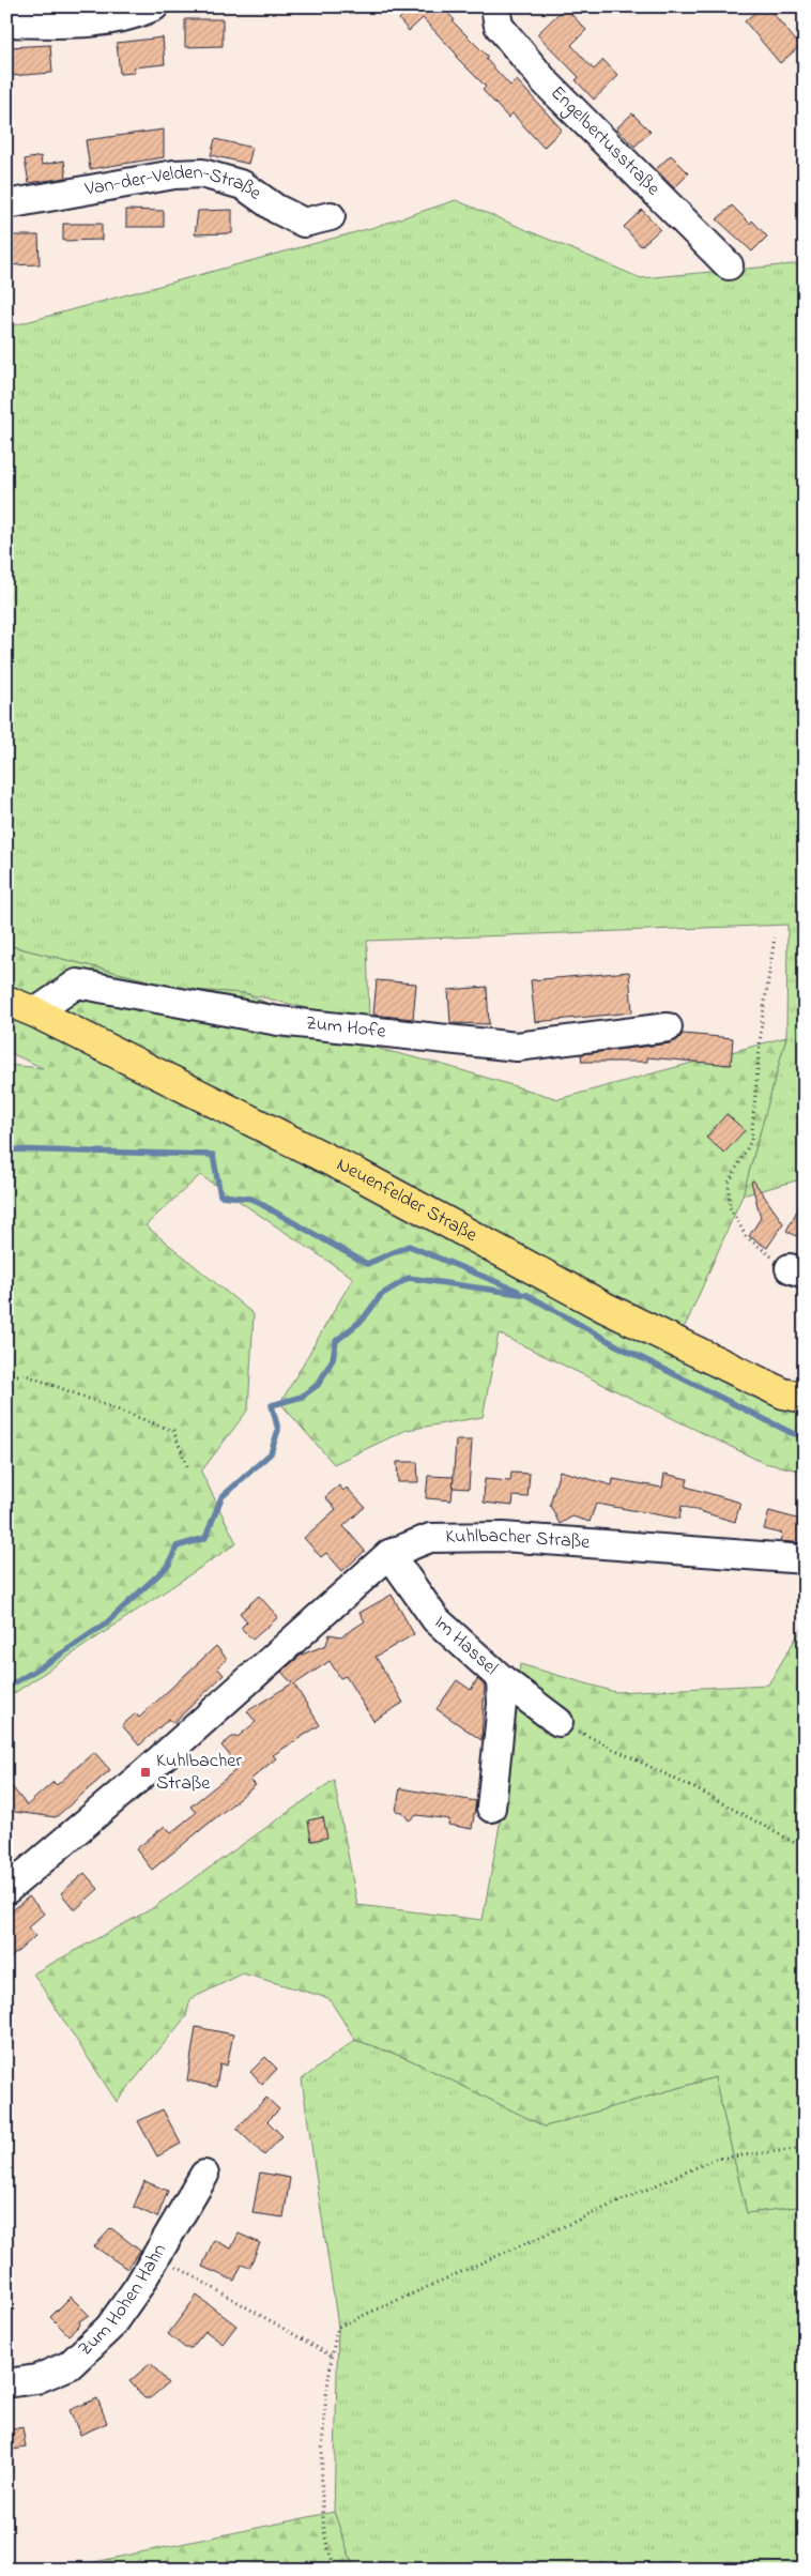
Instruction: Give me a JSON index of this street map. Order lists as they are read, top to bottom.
{
  "streets": {
    "main road": ["Neuenfelder Straße"],
    "street": [
      "Engelbertusstraße",
      "Van-der-Velden-Straße",
      "Zum Hofe",
      "Kuhlbacher Straße",
      "Im Hassel",
      "Zum Hohen Hahn"
    ]
  },
  "crossings": [
    ["Zum Hofe", "Neuenfelder Straße"],
    ["Kuhlbacher Straße", "Im Hassel"]
  ],
  "places": {
    "transit": ["Kuhlbacher Straße"]
  }
}
